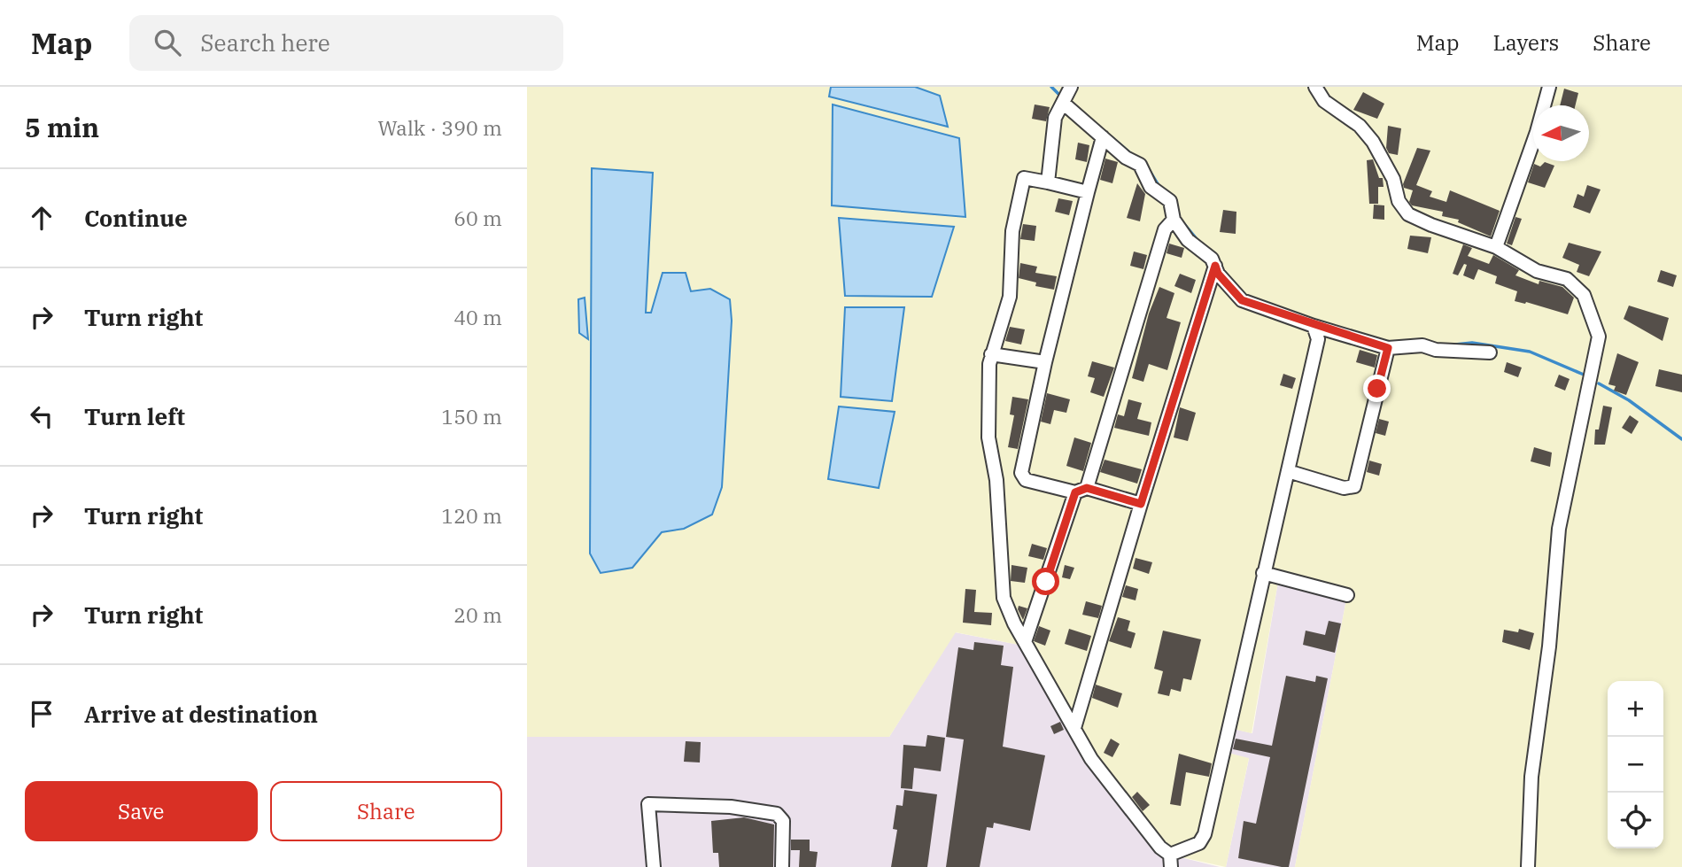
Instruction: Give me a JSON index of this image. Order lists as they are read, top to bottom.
{
  "north": "left",
  "page": {
    "header": "Map",
    "search": "Search here",
    "nav": ["Map", "Layers", "Share"],
    "heading": ["5 min", "Walk · 390 m"],
    "list": [
      ["Continue", "60 m"],
      ["Turn right", "40 m"],
      ["Turn left", "150 m"],
      ["Turn right", "120 m"],
      ["Turn right", "20 m"],
      "Arrive at destination"
    ],
    "map_buttons": ["+", "−"],
    "buttons": ["Save", "Share"]
  }
}
